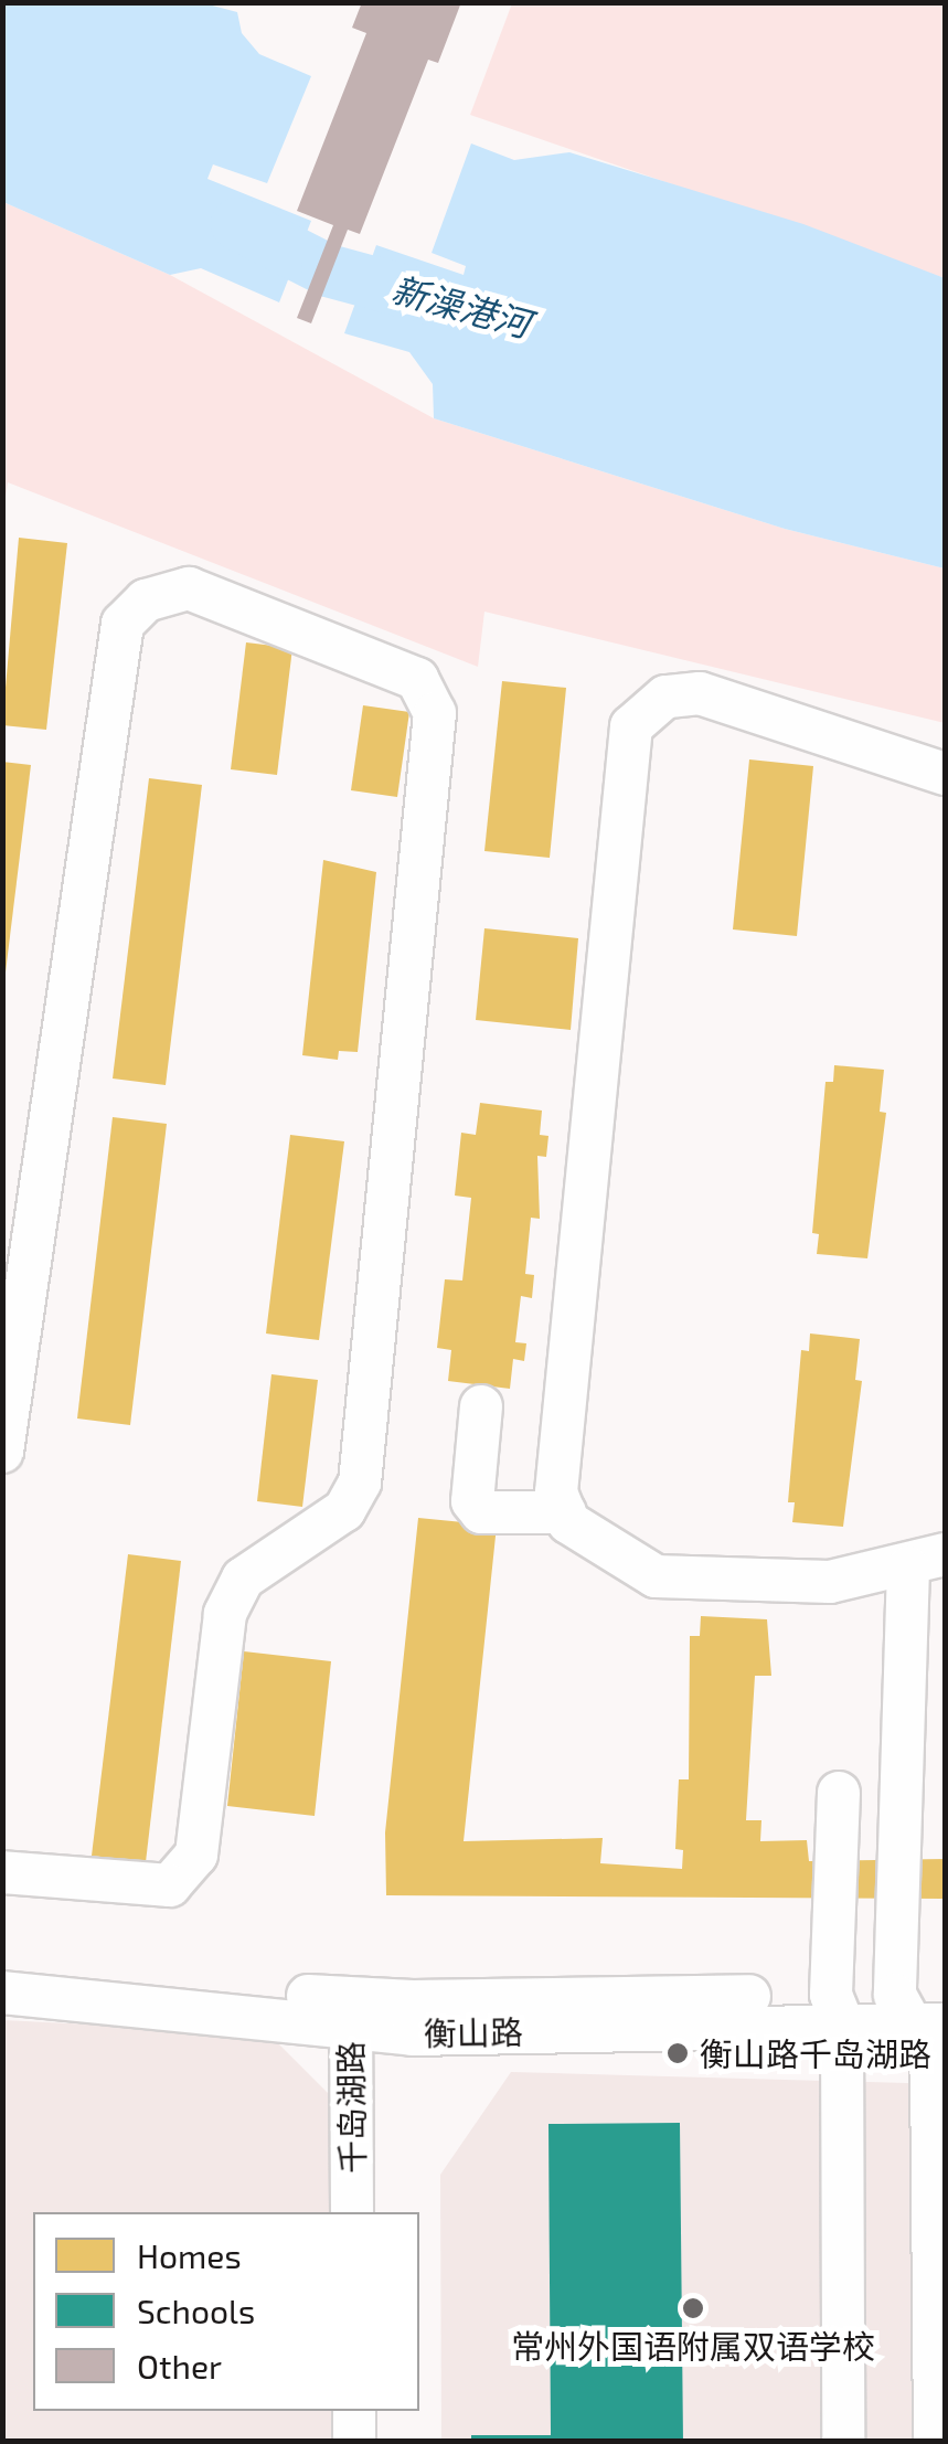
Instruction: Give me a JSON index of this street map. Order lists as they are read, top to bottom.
{
  "streets": {
    "street": ["衡山路", "千岛湖路"]
  },
  "crossings": [
    ["衡山路", "千岛湖路"]
  ],
  "water": ["新澡港河"],
  "places": ["衡山路千岛湖路", "常州外国语附属双语学校"],
  "legend": ["Homes", "Schools", "Other"]
}
